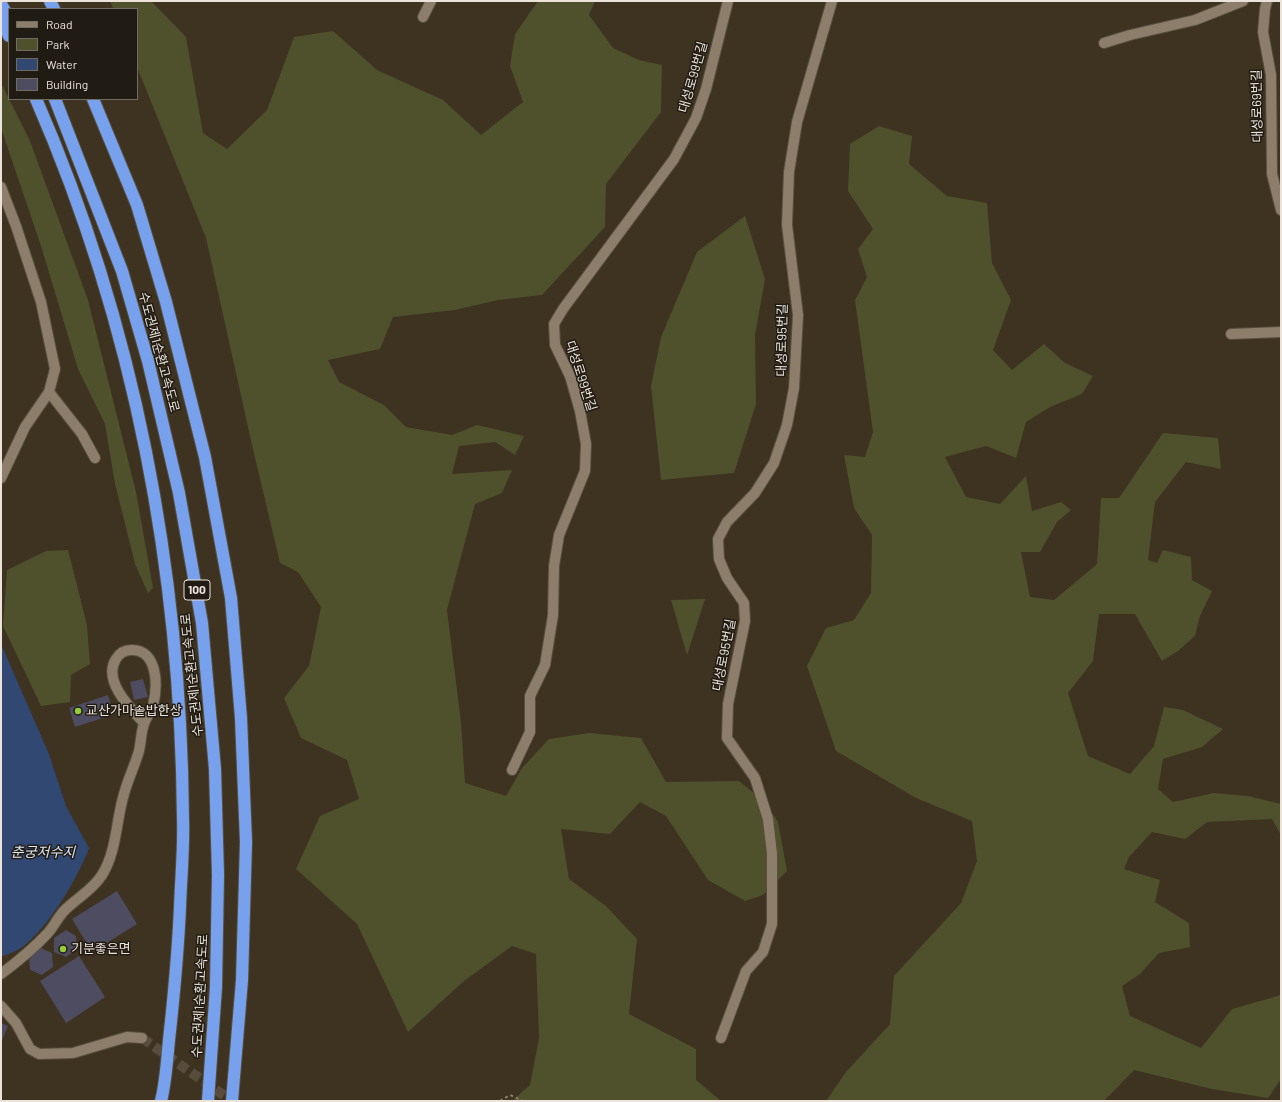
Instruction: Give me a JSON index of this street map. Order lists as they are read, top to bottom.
{
  "streets": {
    "highway": ["수도권제1순환고속도로", "100"],
    "street": ["대성로99번길", "대성로69번길", "대성로95번길"]
  },
  "water": ["춘궁저수지"],
  "places": ["교산가마솥밥한상", "기분좋은면"],
  "legend": [
    "Road",
    "Park",
    "Water",
    "Building"
  ]
}
